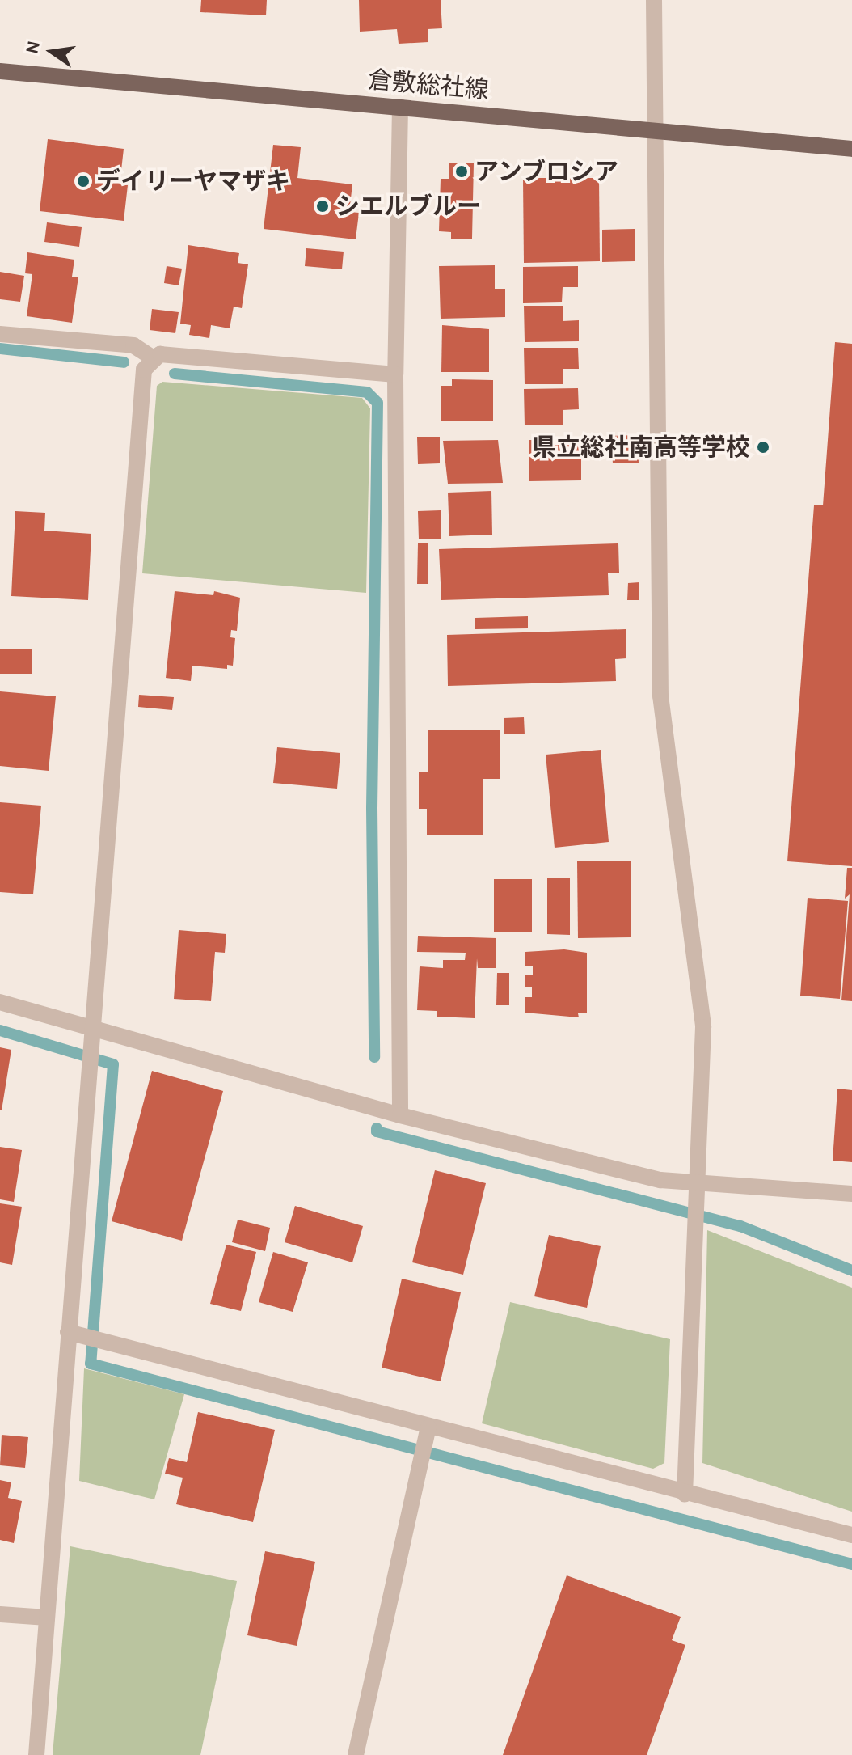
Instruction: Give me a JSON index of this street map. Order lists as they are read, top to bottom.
{
  "streets": {
    "main road": ["倉敷総社線"]
  },
  "places": [
    "アンブロシア",
    "デイリーヤマザキ",
    "シエルブルー",
    "県立総社南高等学校"
  ],
  "north": "left"
}
